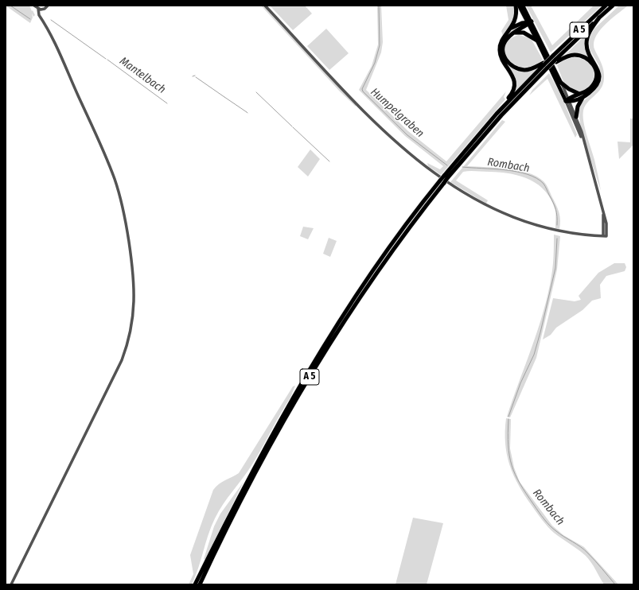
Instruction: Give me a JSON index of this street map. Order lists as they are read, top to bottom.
{
  "streets": {
    "highway": ["A 5"]
  },
  "water": ["Mantelbach", "Humpelgraben", "Rombach"]
}
